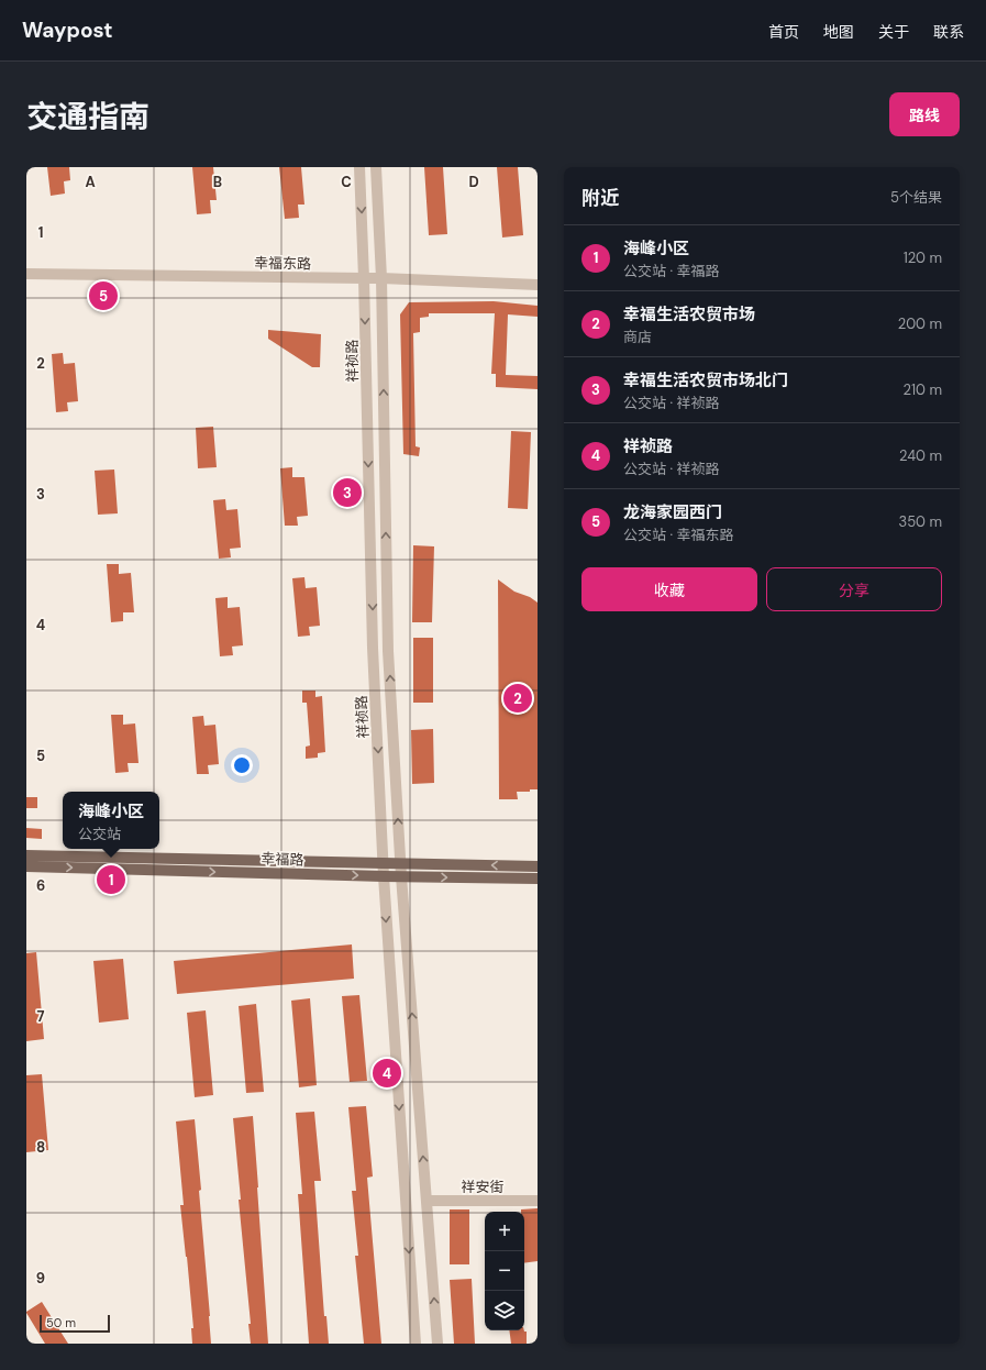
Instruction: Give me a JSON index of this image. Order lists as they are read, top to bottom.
{
  "streets": {
    "main road": ["幸福路"],
    "street": ["幸福东路", "祥祯路", "祥安街"]
  },
  "crossings": [
    ["幸福东路", "祥祯路"],
    ["祥祯路", "幸福路"]
  ],
  "scale_bar": "50 m",
  "page": {
    "header": "Waypost",
    "nav": [
      "首页",
      "地图",
      "关于",
      "联系"
    ],
    "title": "交通指南",
    "buttons": [
      "路线",
      ["收藏", "分享"]
    ],
    "heading": ["附近", "5个结果"],
    "list": [
      {
        "mark": "1",
        "name": "海峰小区",
        "note": "公交站 · 幸福路",
        "value": "120 m"
      },
      {
        "mark": "2",
        "name": "幸福生活农贸市场",
        "note": "商店",
        "value": "200 m"
      },
      {
        "mark": "3",
        "name": "幸福生活农贸市场北门",
        "note": "公交站 · 祥祯路",
        "value": "210 m"
      },
      {
        "mark": "4",
        "name": "祥祯路",
        "note": "公交站 · 祥祯路",
        "value": "240 m"
      },
      {
        "mark": "5",
        "name": "龙海家园西门",
        "note": "公交站 · 幸福东路",
        "value": "350 m"
      }
    ],
    "pins": [
      "5",
      "3",
      "2",
      "1",
      "4"
    ],
    "popup": ["海峰小区", "公交站"],
    "map_buttons": ["+", "−"],
    "scale": "50 m"
  },
  "grid": {
    "columns": [
      "A",
      "B",
      "C",
      "D"
    ],
    "rows": [
      "1",
      "2",
      "3",
      "4",
      "5",
      "6",
      "7",
      "8",
      "9"
    ]
  }
}
